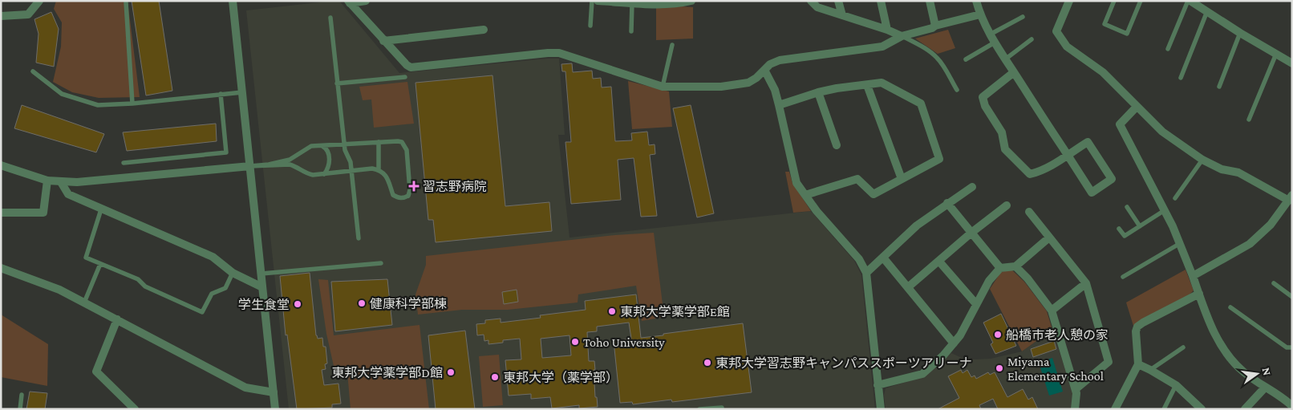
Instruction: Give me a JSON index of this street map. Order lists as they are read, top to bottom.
{
  "places": {
    "health": ["習志野病院"],
    "other": [
      "健康科学部棟",
      "学生食堂",
      "東邦大学薬学部E館",
      "船橋市老人憩の家",
      "Toho University",
      "東邦大学習志野キャンパススポーツアリーナ",
      "Miyama Elementary School",
      "東邦大学薬学部D館",
      "東邦大学（薬学部）"
    ]
  },
  "north": "right"
}
